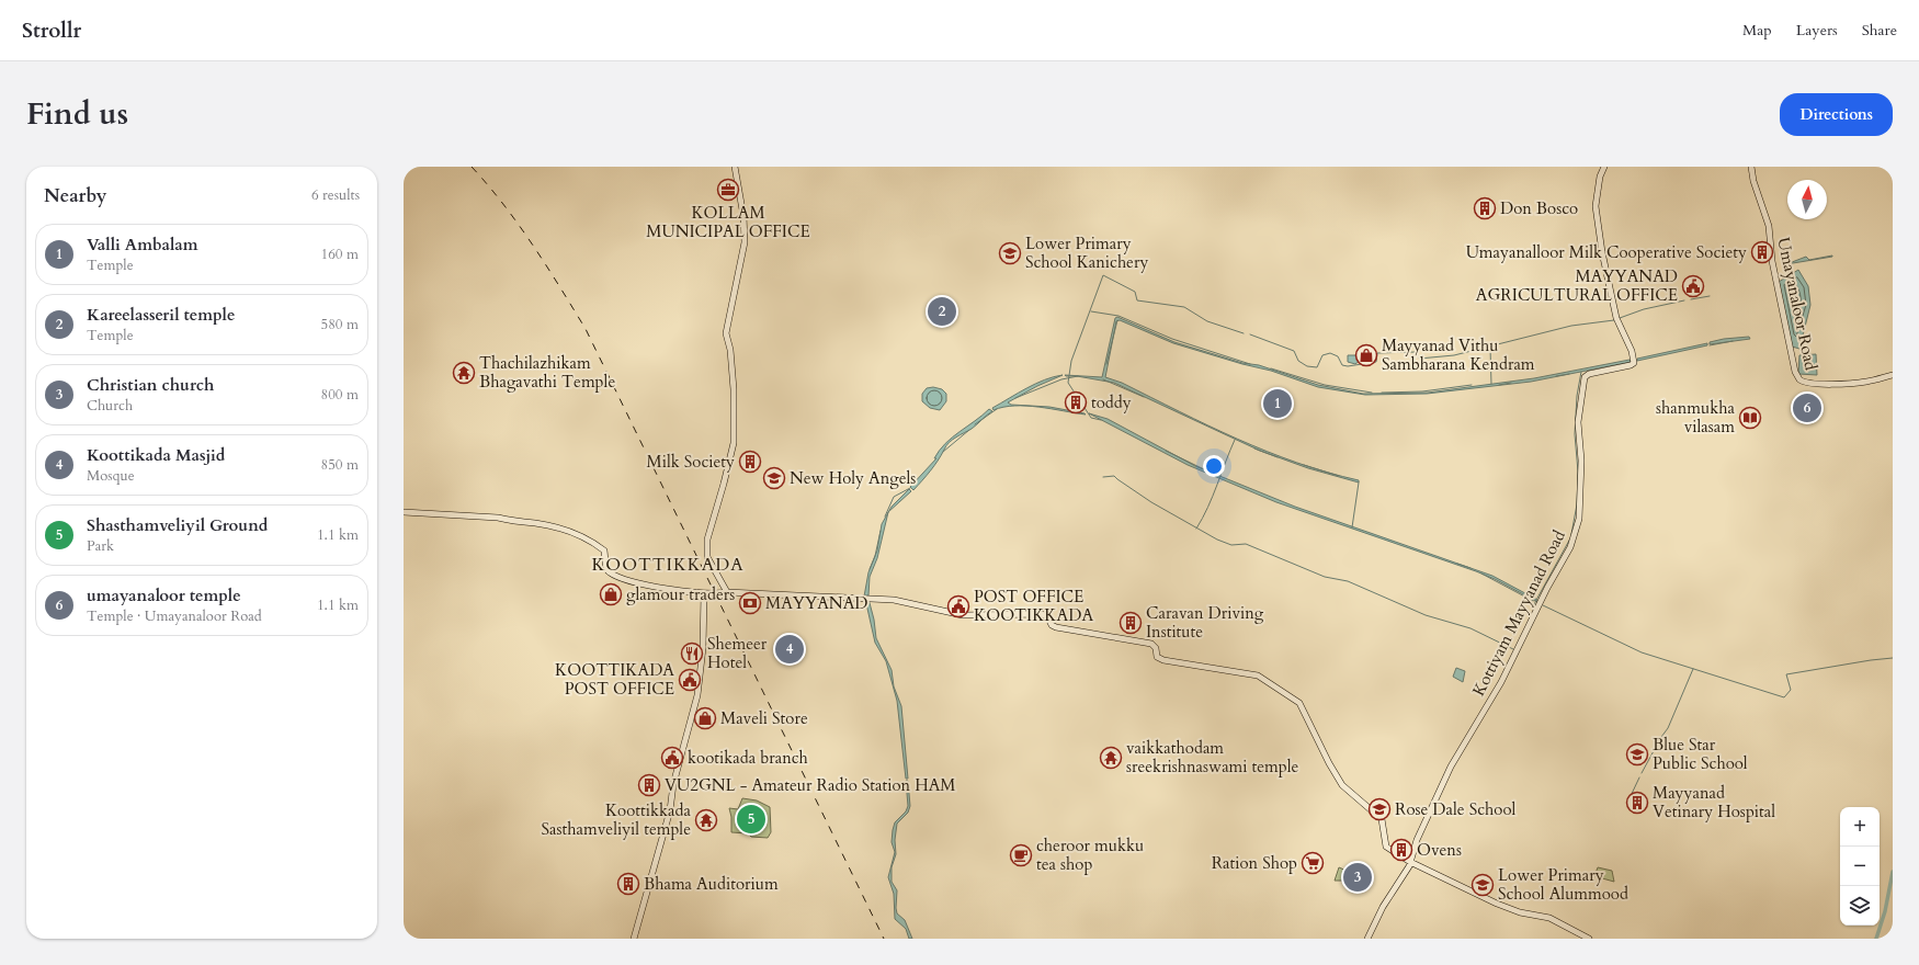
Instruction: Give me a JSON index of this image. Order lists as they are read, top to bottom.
{
  "streets": {
    "main road": ["Umayanaloor Road", "Kottiyam Mayyanad Road"]
  },
  "districts": ["KOOTTIKKADA"],
  "places": {
    "office": ["KOLLAM MUNICIPAL OFFICE"],
    "building": [
      "Don Bosco",
      "Umayanalloor Milk Cooperative Society",
      "toddy",
      "Milk Society",
      "Caravan Driving Institute",
      "VU2GNL - Amateur Radio Station HAM",
      "Mayyanad Vetinary Hospital",
      "Ovens",
      "Bhama Auditorium"
    ],
    "school or university": [
      "Lower Primary School Kanichery",
      "New Holy Angels",
      "Blue Star Public School",
      "Rose Dale School",
      "Lower Primary School Alummood"
    ],
    "public building": [
      "MAYYANAD AGRICULTURAL OFFICE",
      "POST OFFICE KOOTIKKADA",
      "KOOTTIKADA POST OFFICE",
      "kootikada branch"
    ],
    "shop": ["Mayyanad Vithu Sambharana Kendram", "glamour traders", "Maveli Store"],
    "temple": ["Thachilazhikam Bhagavathi Temple", "vaikkathodam sreekrishnaswami temple", "Koottikkada Sasthamveliyil temple"],
    "library": ["shanmukha vilasam"],
    "bank": ["MAYYANAD"],
    "restaurant": ["Shemeer Hotel"],
    "cafe": ["cheroor mukku tea shop"],
    "supermarket": ["Ration Shop"]
  },
  "north": "top",
  "page": {
    "header": "Strollr",
    "nav": ["Map", "Layers", "Share"],
    "title": "Find us",
    "buttons": "Directions",
    "heading": ["Nearby", "6 results"],
    "list": [
      {
        "mark": "1",
        "name": "Valli Ambalam",
        "note": "Temple",
        "value": "160 m"
      },
      {
        "mark": "2",
        "name": "Kareelasseril temple",
        "note": "Temple",
        "value": "580 m"
      },
      {
        "mark": "3",
        "name": "Christian church",
        "note": "Church",
        "value": "800 m"
      },
      {
        "mark": "4",
        "name": "Koottikada Masjid",
        "note": "Mosque",
        "value": "850 m"
      },
      {
        "mark": "5",
        "name": "Shasthamveliyil Ground",
        "note": "Park",
        "value": "1.1 km"
      },
      {
        "mark": "6",
        "name": "umayanaloor temple",
        "note": "Temple · Umayanaloor Road",
        "value": "1.1 km"
      }
    ],
    "pins": [
      "2",
      "1",
      "6",
      "4",
      "5",
      "3"
    ],
    "map_buttons": ["+", "−"]
  }
}
